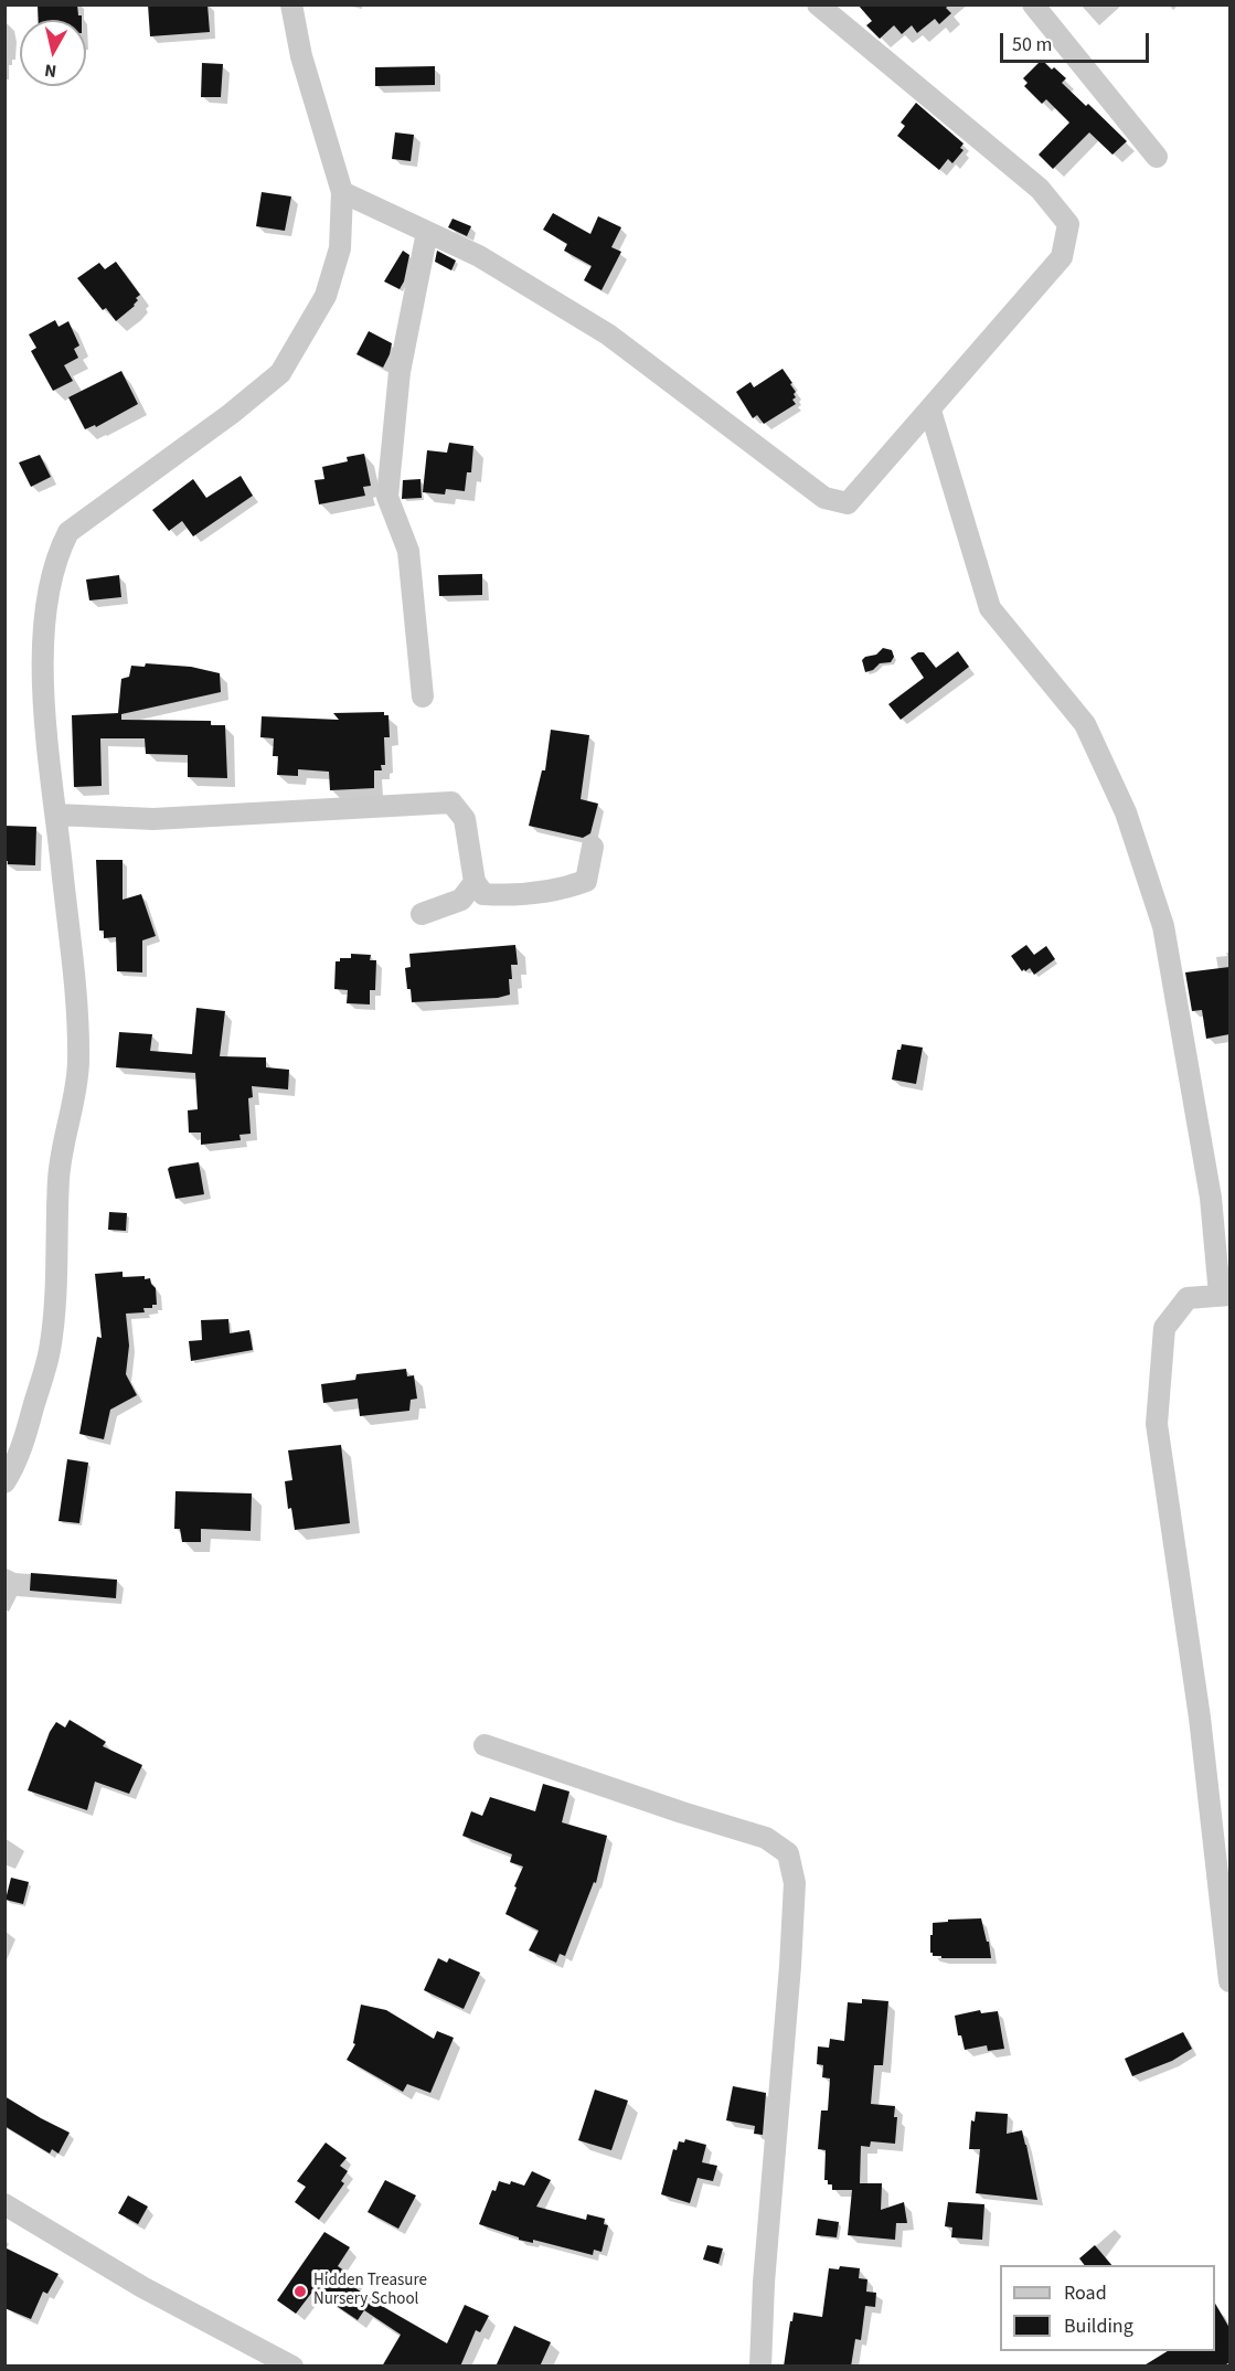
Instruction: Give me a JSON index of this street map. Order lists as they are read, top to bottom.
{
  "places": ["Hidden Treasure Nursery School"],
  "legend": ["Road", "Building"],
  "scale_bar": "50 m",
  "north": "bottom"
}
